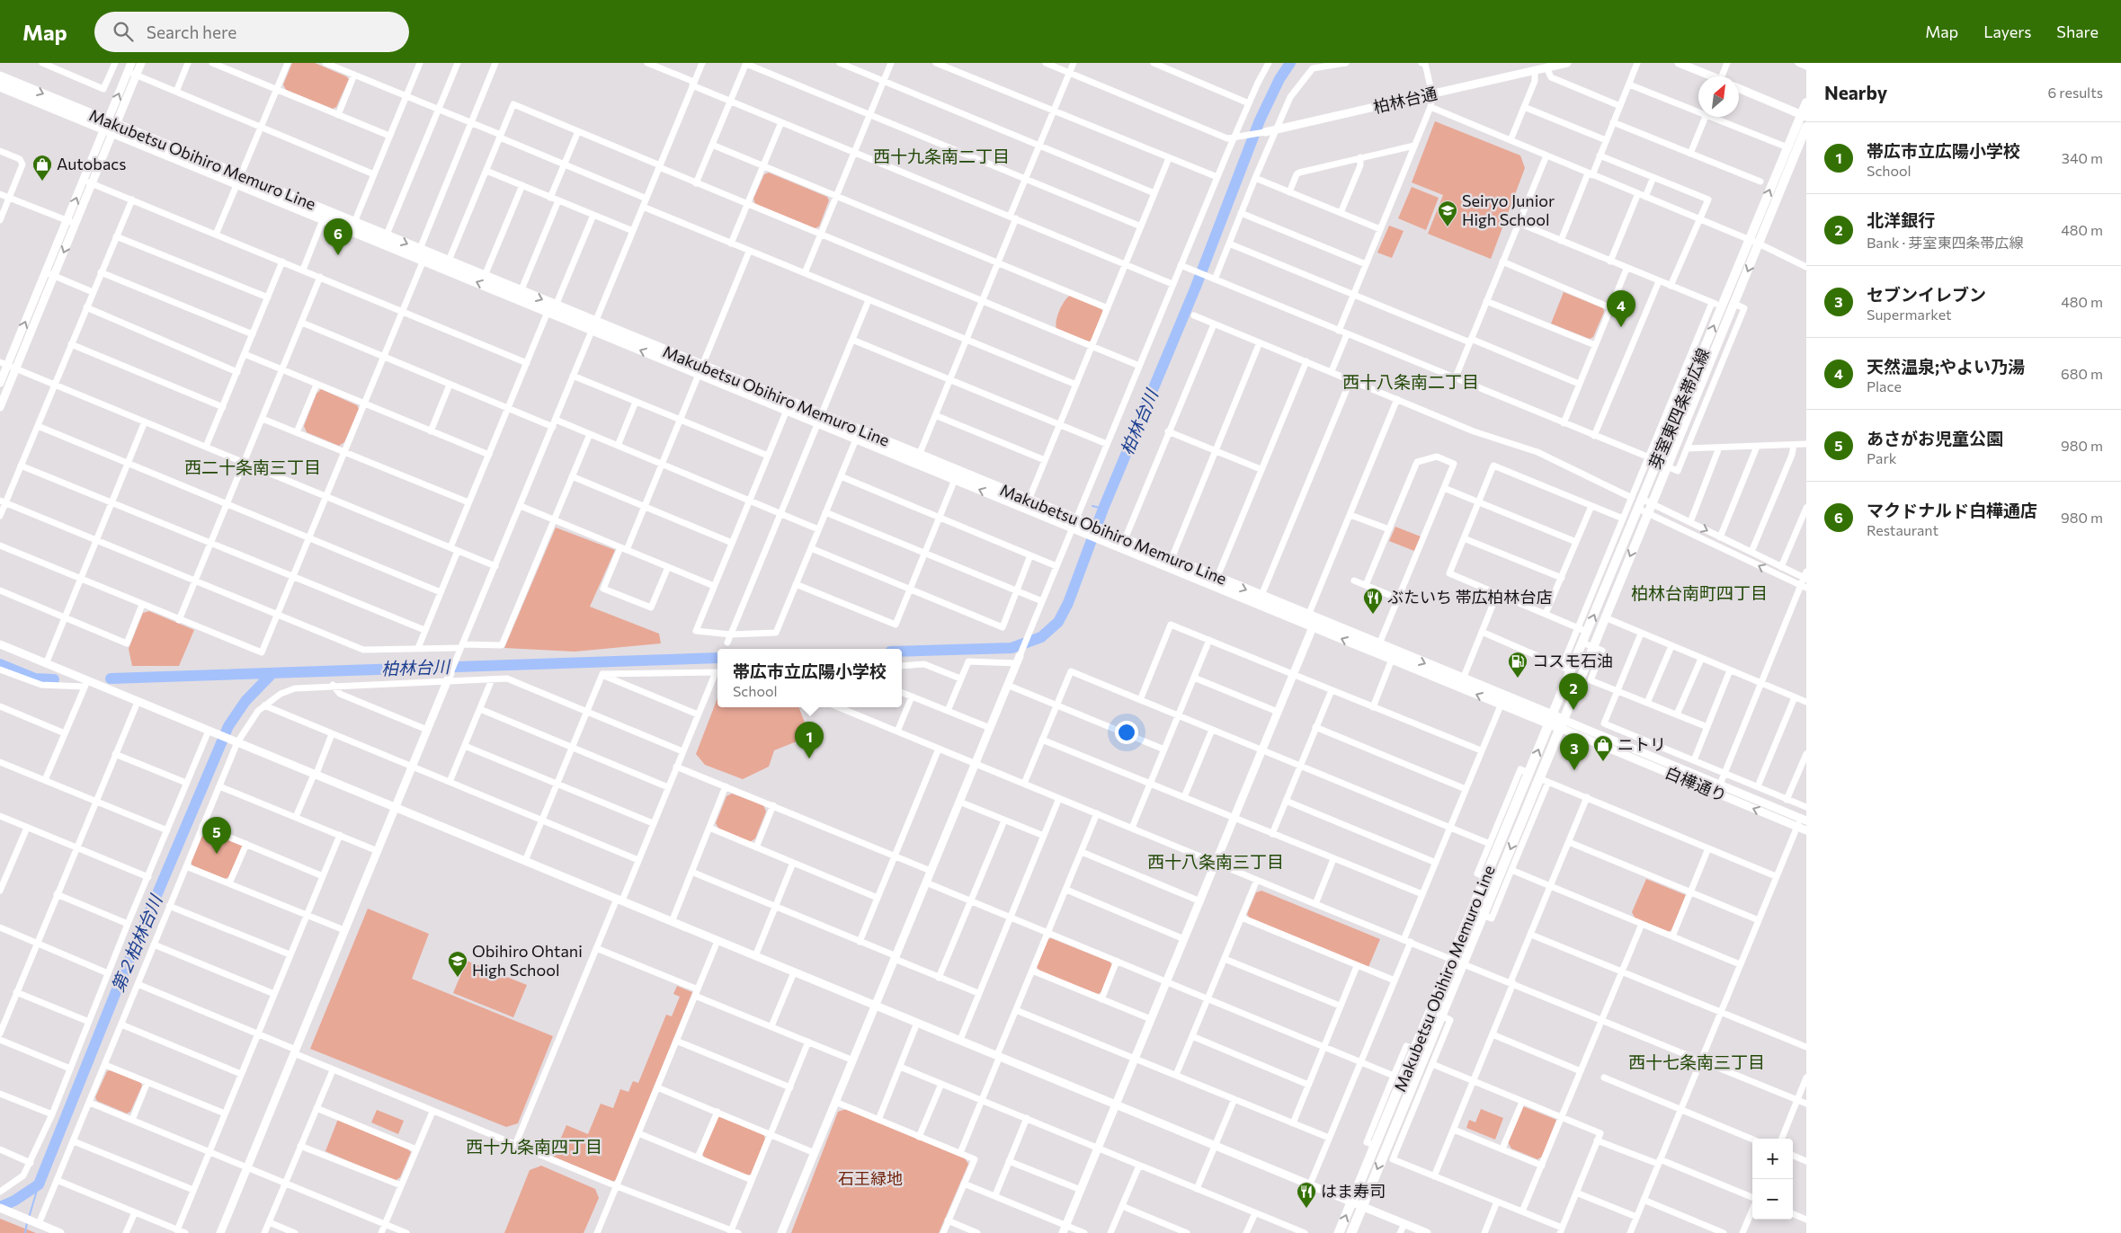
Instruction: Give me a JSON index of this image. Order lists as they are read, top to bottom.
{
  "streets": {
    "main road": ["Makubetsu Obihiro Memuro Line", "芽室東四条帯広線"],
    "street": ["柏林台通", "白樺通り"]
  },
  "crossings": [
    ["Makubetsu Obihiro Memuro Line", "芽室東四条帯広線"],
    ["Makubetsu Obihiro Memuro Line", "白樺通り"],
    ["芽室東四条帯広線", "白樺通り"]
  ],
  "districts": [
    "西十九条南二丁目",
    "西十八条南二丁目",
    "西二十条南三丁目",
    "柏林台南町四丁目",
    "西十八条南三丁目",
    "西十七条南三丁目",
    "西十九条南四丁目"
  ],
  "water": ["柏林台川", "第２柏林台川"],
  "parks": ["石王緑地"],
  "places": {
    "shop": ["Autobacs", "ニトリ"],
    "school or university": ["Seiryo Junior High School", "Obihiro Ohtani High School"],
    "restaurant": ["ぶたいち 帯広柏林台店", "はま寿司"],
    "fuel station": ["コスモ石油"]
  },
  "north": "top right",
  "page": {
    "header": "Map",
    "search": "Search here",
    "nav": ["Map", "Layers", "Share"],
    "heading": ["Nearby", "6 results"],
    "list": [
      {
        "mark": "1",
        "name": "帯広市立広陽小学校",
        "note": "School",
        "value": "340 m"
      },
      {
        "mark": "2",
        "name": "北洋銀行",
        "note": "Bank · 芽室東四条帯広線",
        "value": "480 m"
      },
      {
        "mark": "3",
        "name": "セブンイレブン",
        "note": "Supermarket",
        "value": "480 m"
      },
      {
        "mark": "4",
        "name": "天然温泉;やよい乃湯",
        "note": "Place",
        "value": "680 m"
      },
      {
        "mark": "5",
        "name": "あさがお児童公園",
        "note": "Park",
        "value": "980 m"
      },
      {
        "mark": "6",
        "name": "マクドナルド白樺通店",
        "note": "Restaurant",
        "value": "980 m"
      }
    ],
    "pins": [
      "6",
      "4",
      "2",
      "1",
      "3",
      "5"
    ],
    "popup": ["帯広市立広陽小学校", "School"],
    "map_buttons": ["+", "−"]
  }
}
